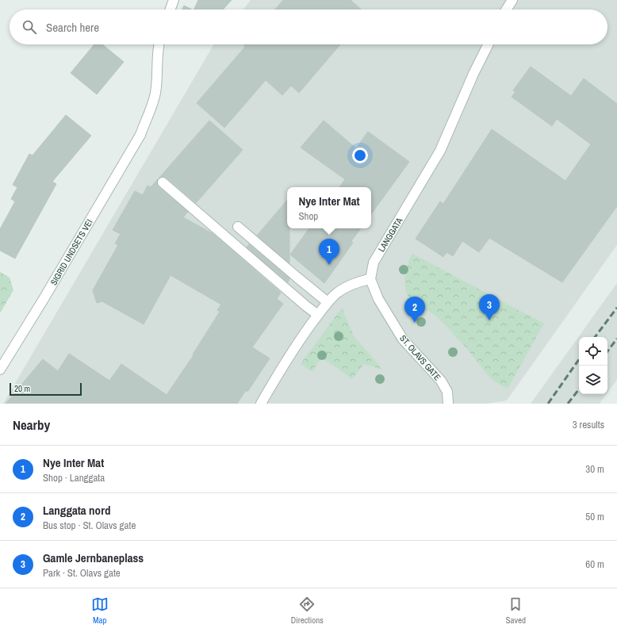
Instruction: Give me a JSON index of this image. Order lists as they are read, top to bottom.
{
  "streets": {
    "street": ["LANGGATA", "SIGRID UNDSETS VEI", "ST. OLAVS GATE"]
  },
  "crossings": [
    ["LANGGATA", "ST. OLAVS GATE"]
  ],
  "scale_bar": "20 m",
  "page": {
    "search": "Search here",
    "popup": ["Nye Inter Mat", "Shop"],
    "pins": ["1", "3", "2"],
    "scale": "20 m",
    "heading": ["Nearby", "3 results"],
    "list": [
      {
        "mark": "1",
        "name": "Nye Inter Mat",
        "note": "Shop · Langgata",
        "value": "30 m"
      },
      {
        "mark": "2",
        "name": "Langgata nord",
        "note": "Bus stop · St. Olavs gate",
        "value": "50 m"
      },
      {
        "mark": "3",
        "name": "Gamle Jernbaneplass",
        "note": "Park · St. Olavs gate",
        "value": "60 m"
      }
    ],
    "nav": ["Map", "Directions", "Saved"]
  }
}
